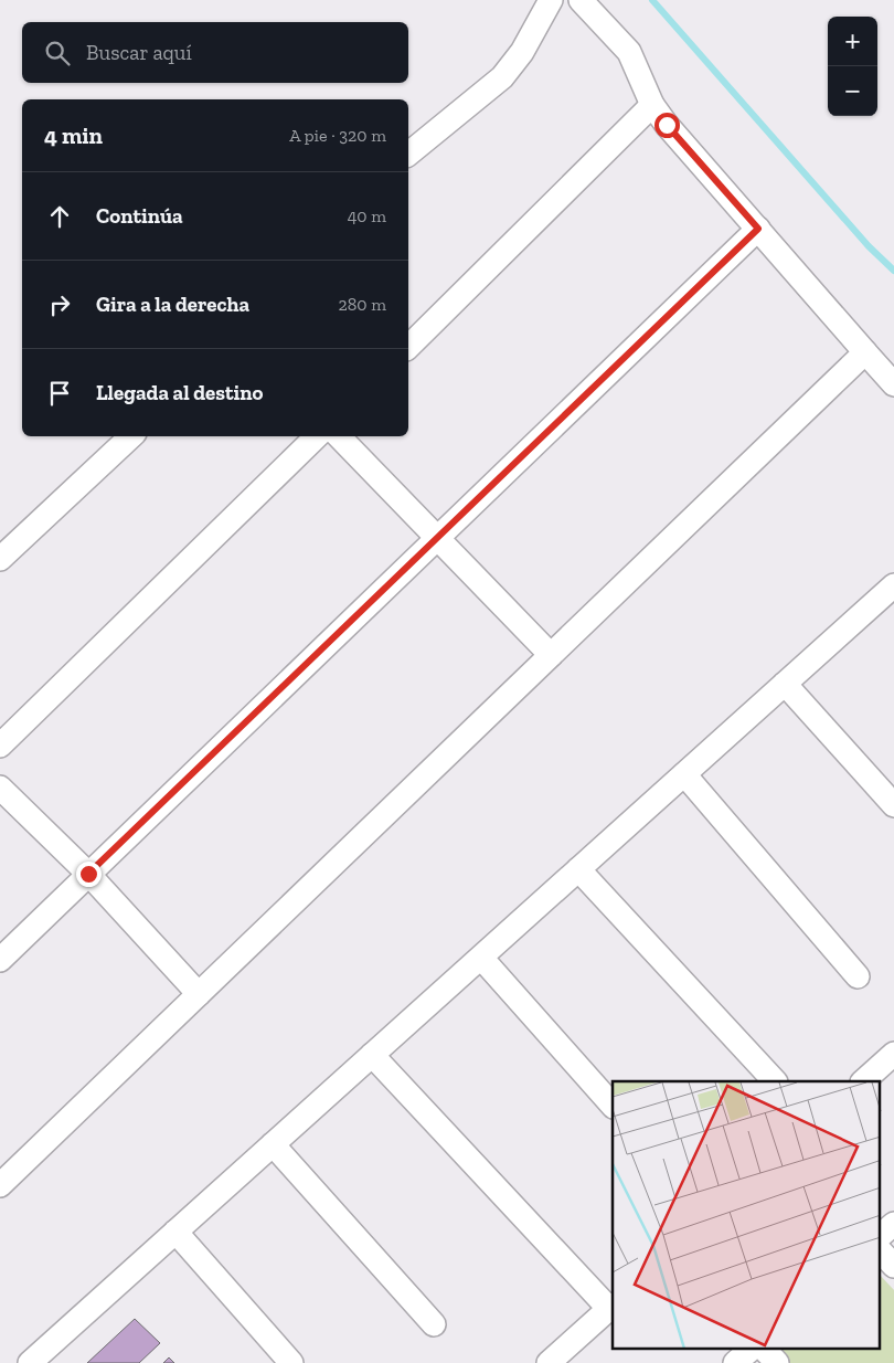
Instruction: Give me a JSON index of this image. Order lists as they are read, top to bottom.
{
  "page": {
    "map_buttons": ["+", "−"],
    "search": "Buscar aquí",
    "heading": ["4 min", "A pie · 320 m"],
    "list": [
      ["Continúa", "40 m"],
      ["Gira a la derecha", "280 m"],
      "Llegada al destino"
    ]
  }
}
